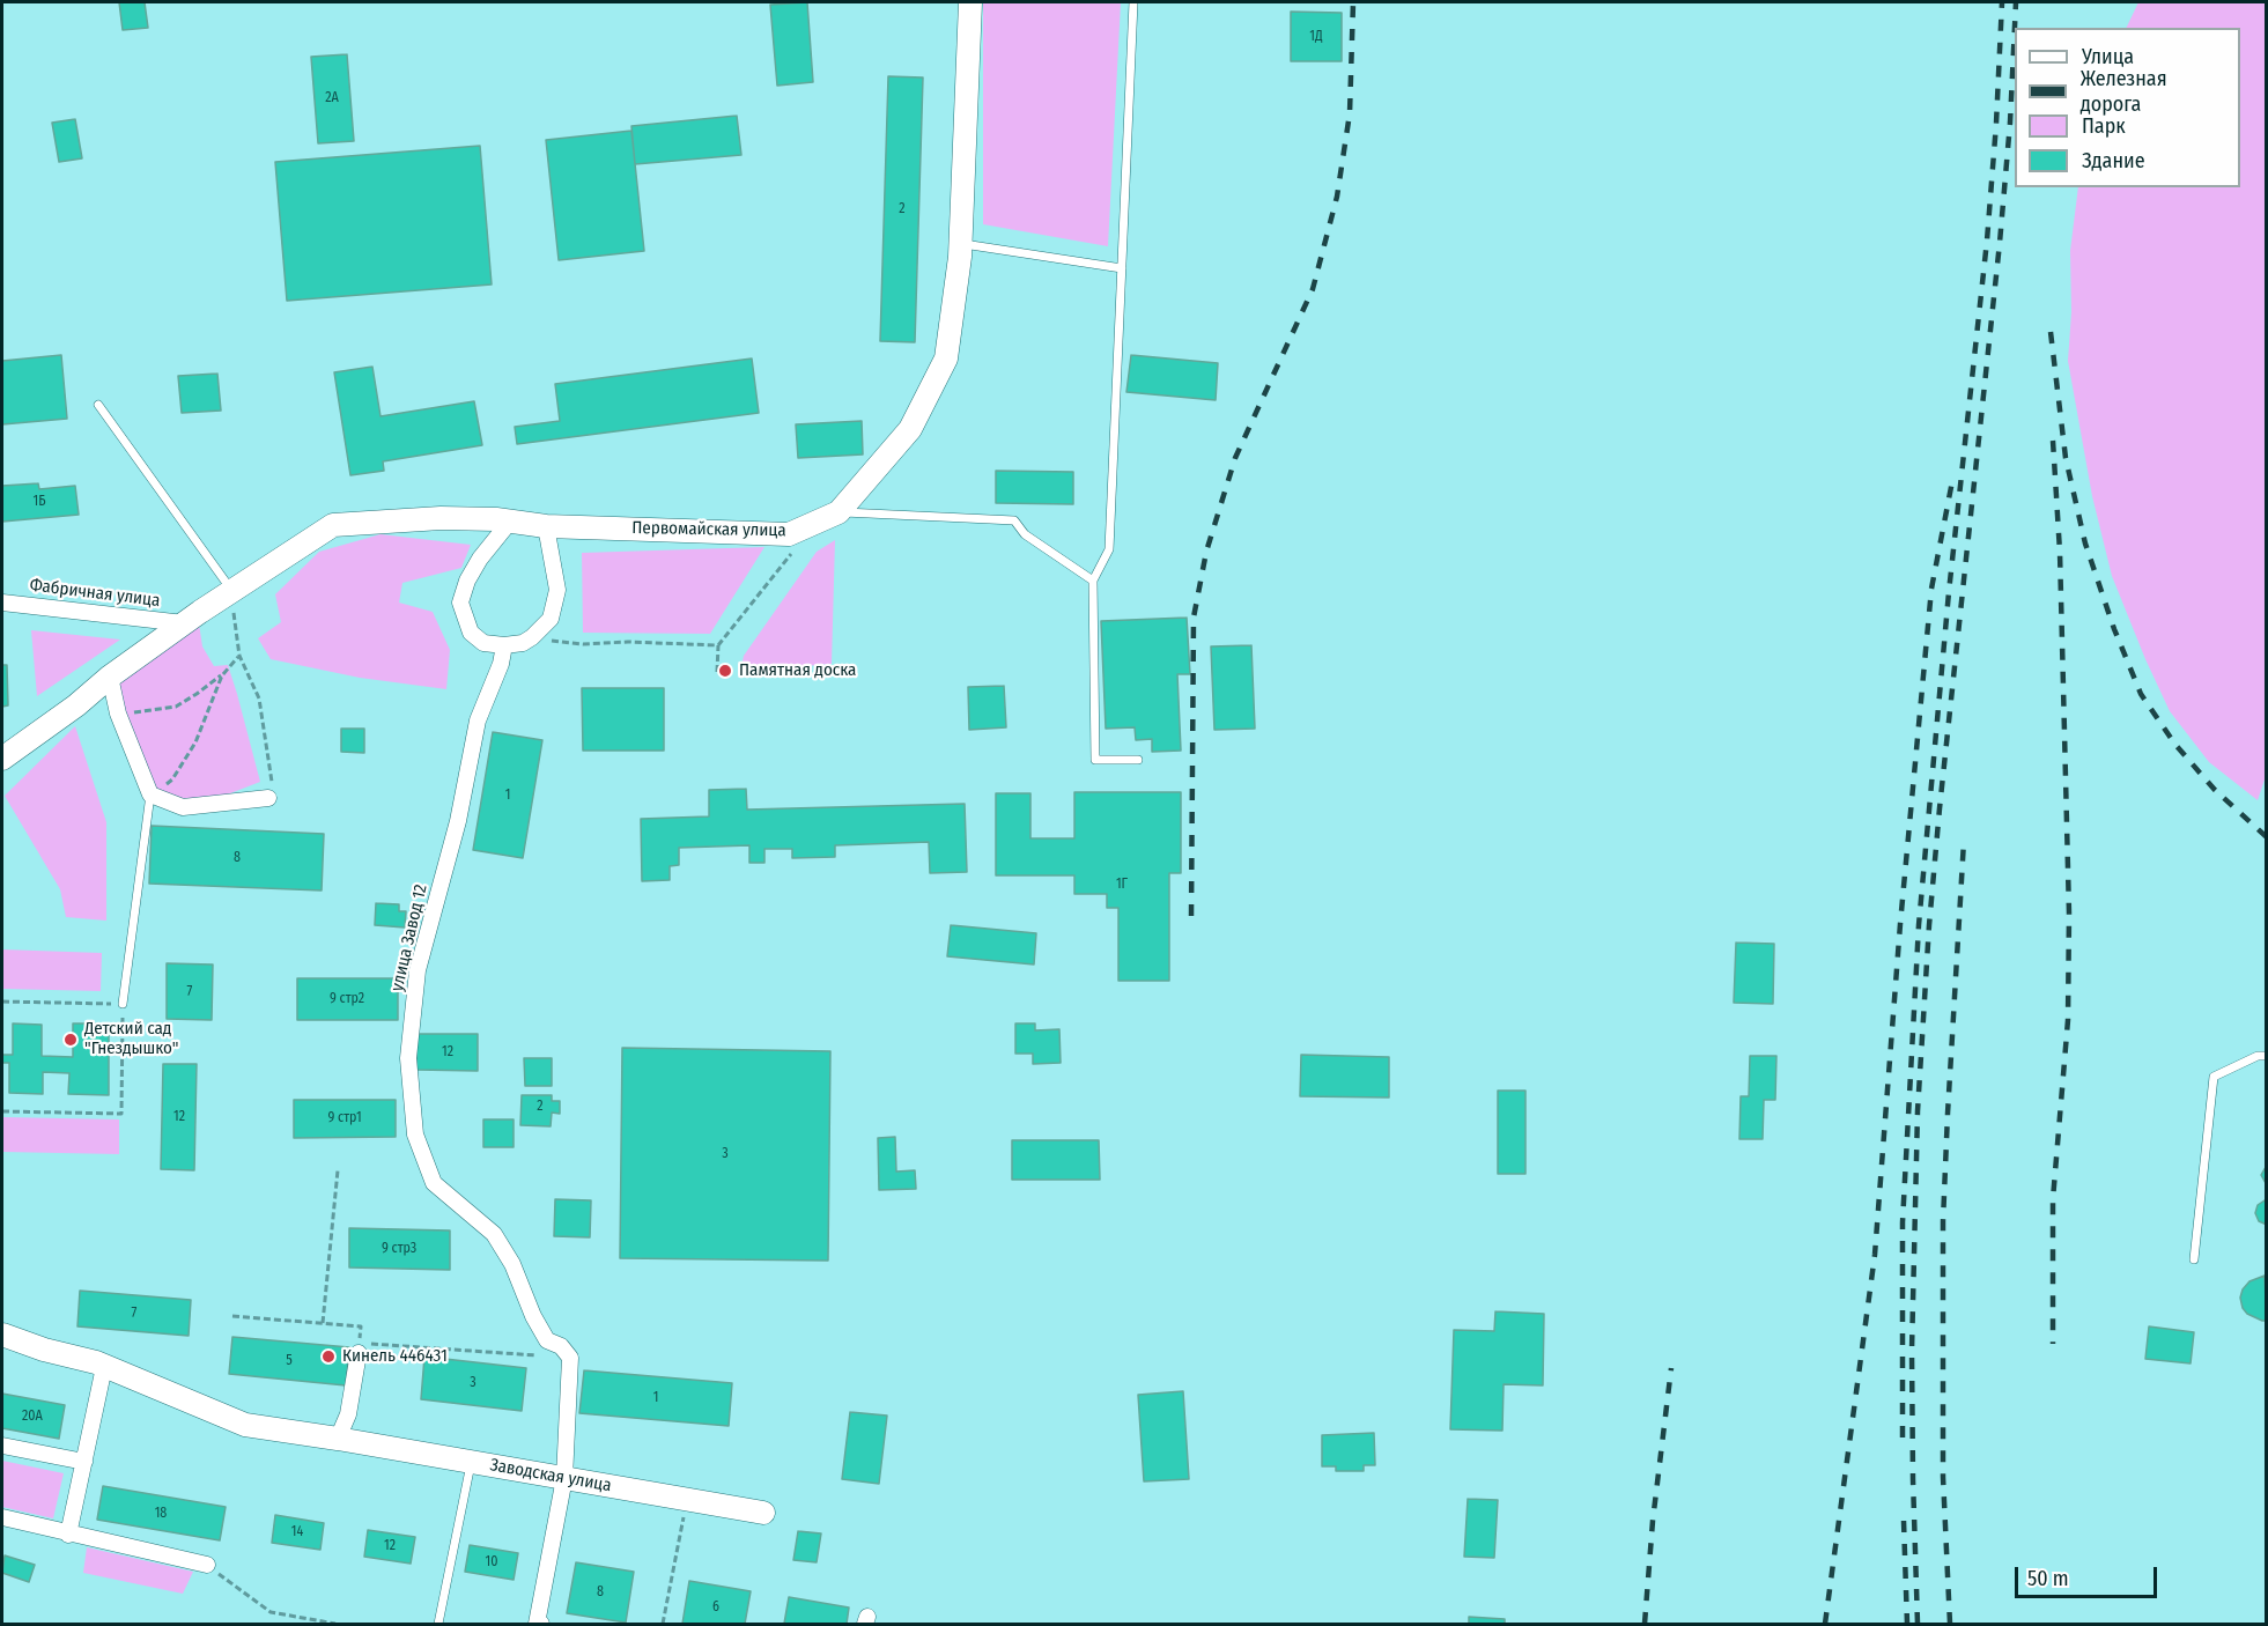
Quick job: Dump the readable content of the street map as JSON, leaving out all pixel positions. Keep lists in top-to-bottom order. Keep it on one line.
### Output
{"streets":{"street":["Первомайская улица","Фабричная улица","улица Завод 12","Заводская улица"]},"crossings":[["Первомайская улица","Фабричная улица"],["Первомайская улица","улица Завод 12"]],"places":["Памятная доска","Детский сад \"Гнездышко\"","Кинель 446431"],"house_numbers":["1Д","2А","2","1Б","1","8","1Г","7","9 стр2","12","2","12","9 стр1","3","9 стр3","7","5","3","1","20А","18","14","12","10","8","6"],"legend":["Улица","Железная дорога","Парк","Здание"],"scale_bar":"50 m"}
